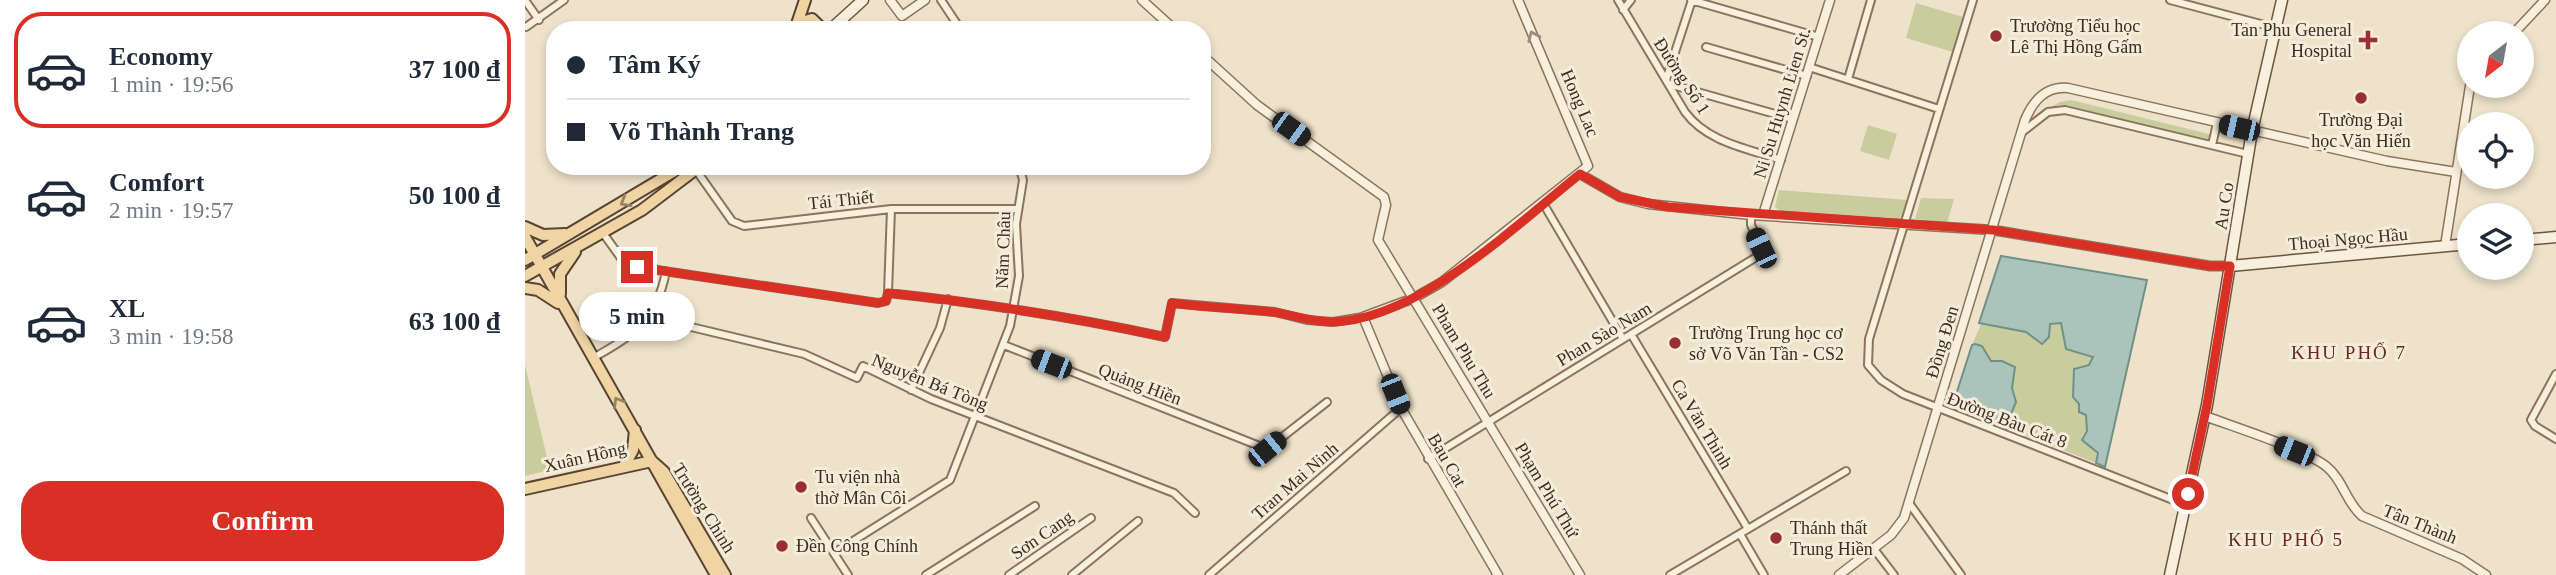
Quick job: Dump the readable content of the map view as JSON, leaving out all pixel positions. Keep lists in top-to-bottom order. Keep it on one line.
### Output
{"streets":{"main road":["Au Co","Thoại Ngọc Hầu","Xuân Hồng","Trường Chinh"],"street":["Đường Số 1","Hong Lac","Ni Su Huynh Lien St.","Tái Thiết","Năm Châu","Phan Sào Nam","Đồng Đen","Pham Phu Thu","Nguyễn Bá Tòng","Quảng Hiền","Đường Bàu Cát 8","Ca Văn Thỉnh","Bau Cat","Tran Mai Ninh","Phạm Phú Thứ","Tân Thành","Sơn Cang"]},"crossings":[["Đường Số 1","Ni Su Huynh Lien St."],["Tái Thiết","Năm Châu"],["Au Co","Thoại Ngọc Hầu"],["Au Co","Đồng Đen"],["Au Co","Đường Bàu Cát 8"],["Au Co","Tân Thành"],["Năm Châu","Nguyễn Bá Tòng"],["Năm Châu","Quảng Hiền"],["Phan Sào Nam","Pham Phu Thu"],["Phan Sào Nam","Ca Văn Thỉnh"],["Phan Sào Nam","Bau Cat"],["Phan Sào Nam","Phạm Phú Thứ"],["Đồng Đen","Đường Bàu Cát 8"],["Pham Phu Thu","Phạm Phú Thứ"],["Xuân Hồng","Trường Chinh"],["Bau Cat","Tran Mai Ninh"]],"one_way":["Hong Lac"],"districts":["KHU PHỐ 7","KHU PHỐ 5"],"places":{"other":["Trươờng Tiểu học Lê Thị Hồng Gấm","Trường Đại học Văn Hiến","Trường Trung học cơ sở Võ Văn Tần - CS2","Tu viện nhà thờ Mân Côi","Thánh thất Trung Hiền","Đền Công Chính"],"health":["Tan Phu General Hospital"]},"north":"bottom left","page":{"list":[{"name":"Economy","note":"1 min · 19:56","value":"37 100 ₫"},{"name":"Comfort","note":"2 min · 19:57","value":"50 100 ₫"},{"name":"XL","note":"3 min · 19:58","value":"63 100 ₫"}],"banner":["Tâm Ký","Võ Thành Trang"],"bubble":"5 min","buttons":"Confirm"}}
